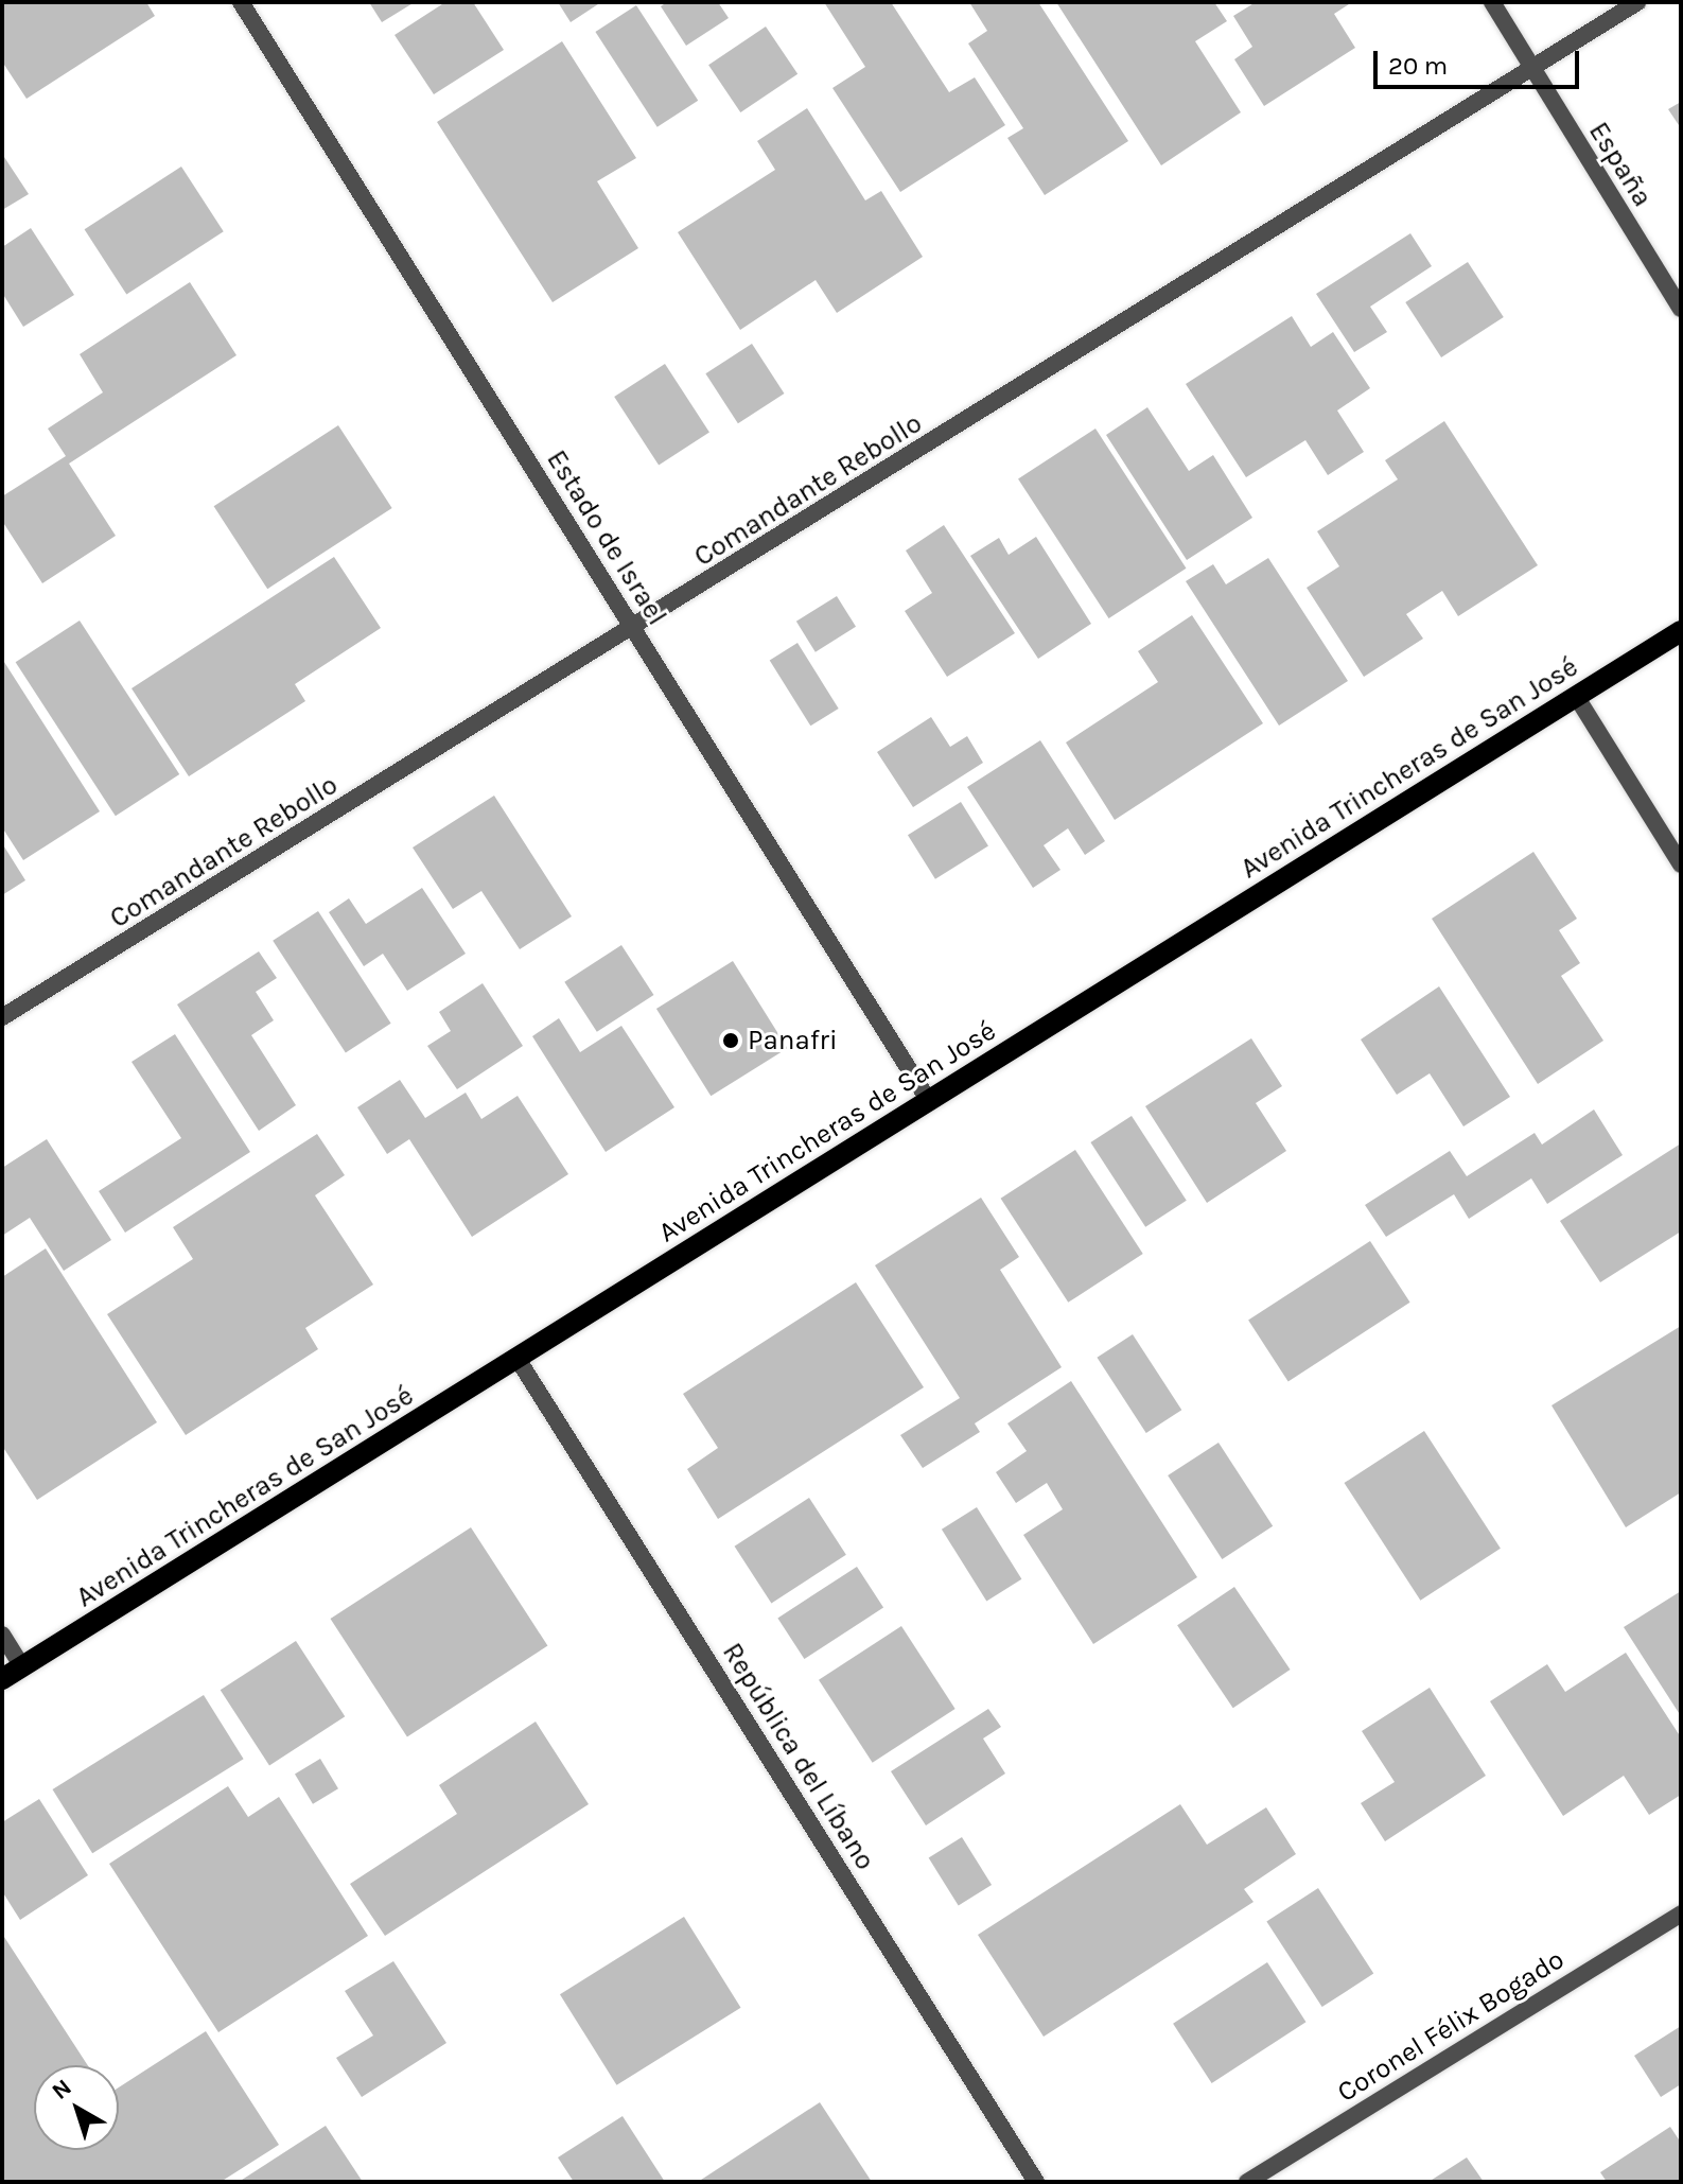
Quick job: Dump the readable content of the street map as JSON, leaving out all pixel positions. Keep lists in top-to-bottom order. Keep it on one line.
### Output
{"streets":{"main road":["Avenida Trincheras de San José"],"street":["España","Comandante Rebollo","Estado de Israel","República del Líbano","Coronel Félix Bogado"]},"crossings":[["España","Comandante Rebollo"],["Comandante Rebollo","Estado de Israel"],["Estado de Israel","Avenida Trincheras de San José"],["Avenida Trincheras de San José","República del Líbano"]],"places":["Panafri"],"scale_bar":"20 m","north":"top left"}
